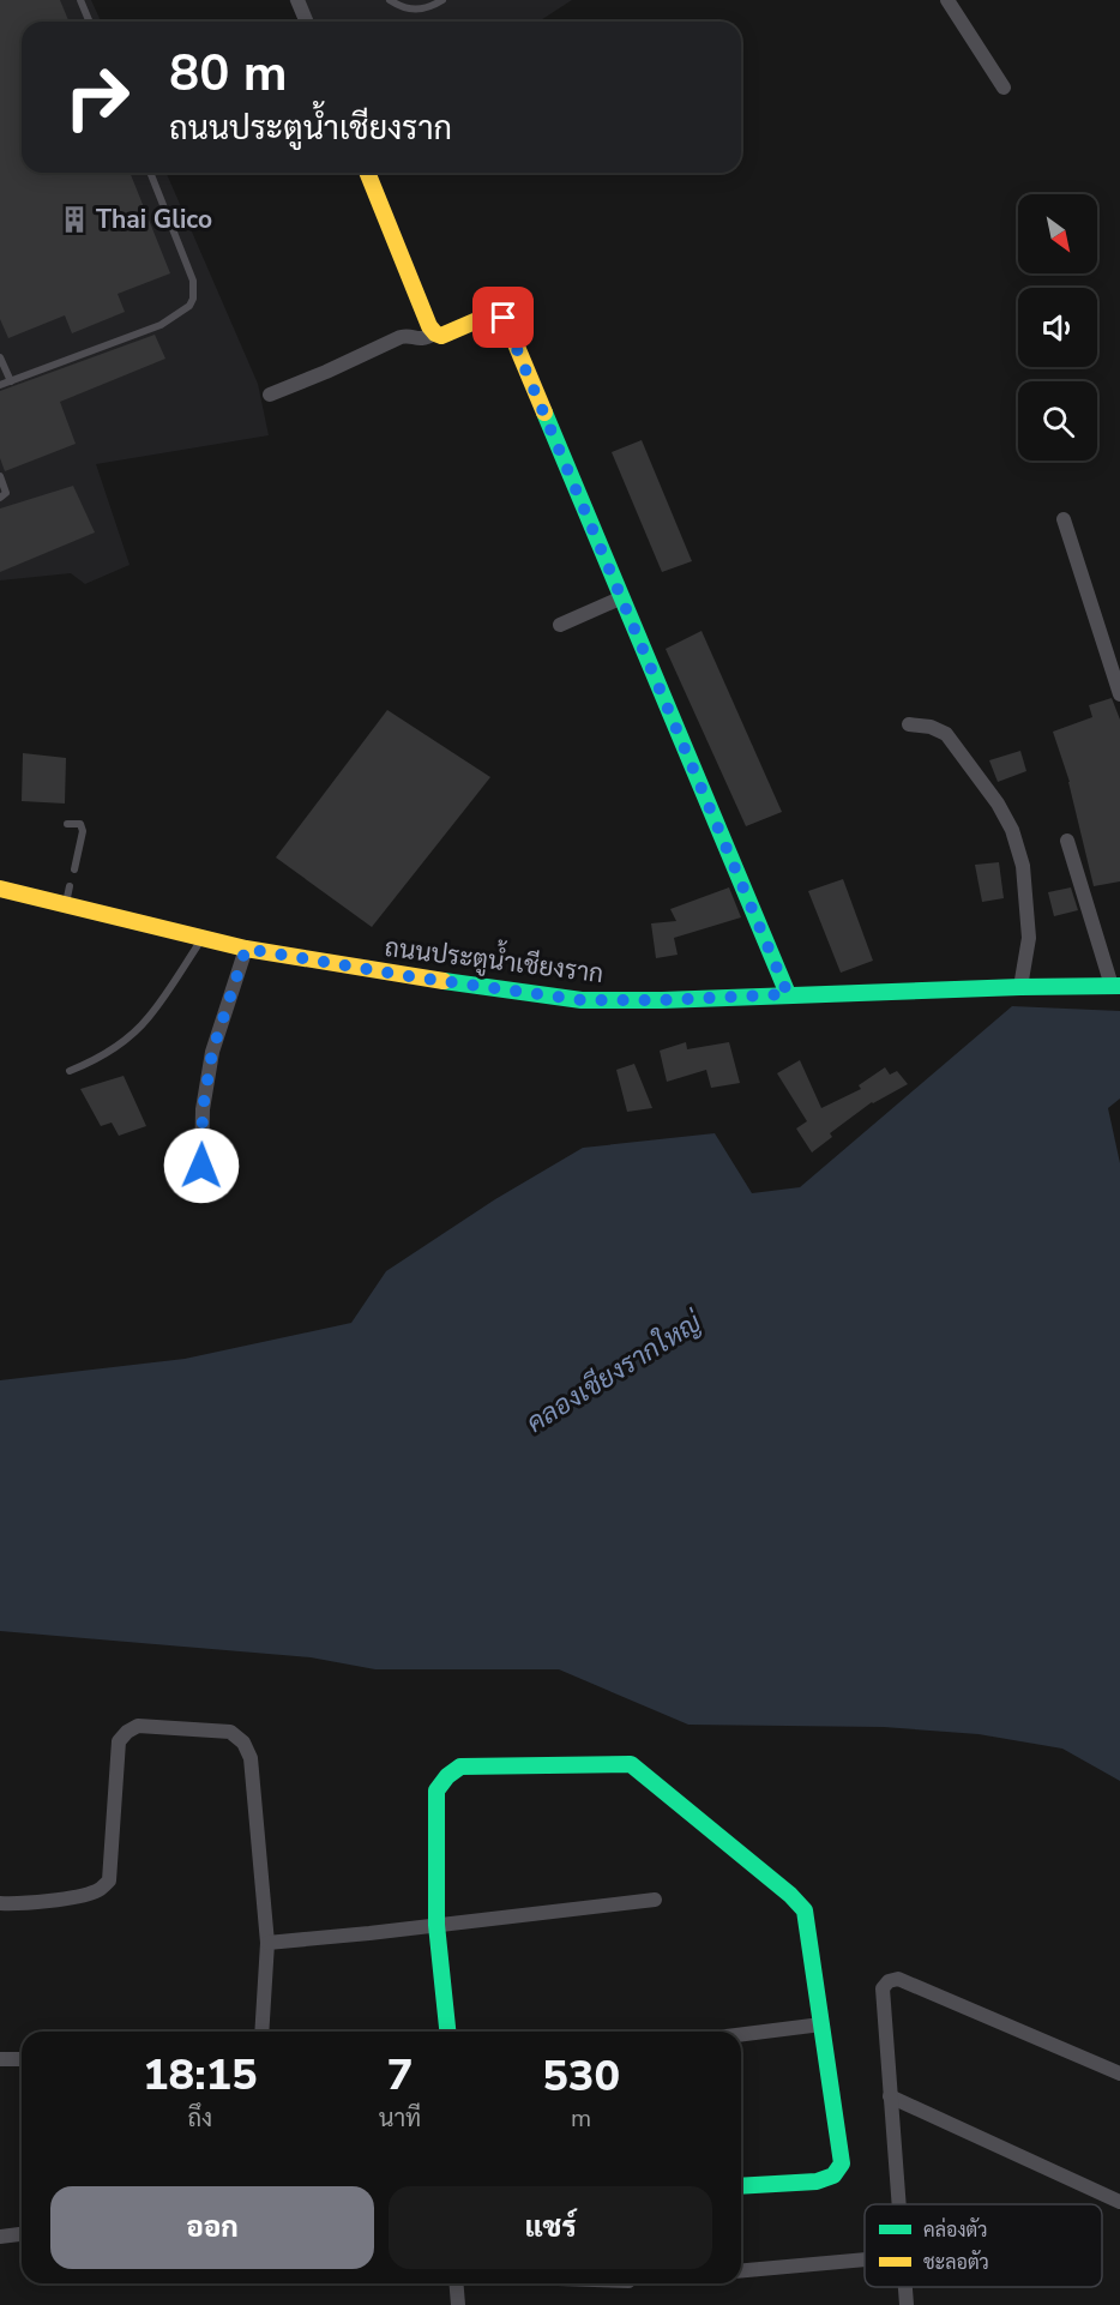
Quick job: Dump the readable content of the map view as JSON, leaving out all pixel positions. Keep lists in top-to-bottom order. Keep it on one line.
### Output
{"streets":{"street":["ถนนประตูน้ำเชียงราก"]},"water":["คลองเชียงรากใหญ่"],"places":{"building":["Thai Glico"]},"legend":["คล่องตัว","ชะลอตัว"],"north":"bottom right","page":{"turn":["80 m","ถนนประตูน้ำเชียงราก"],"eta":["18:15","ถึง","7","นาที","530","m"],"buttons":["ออก","แชร์"]}}
